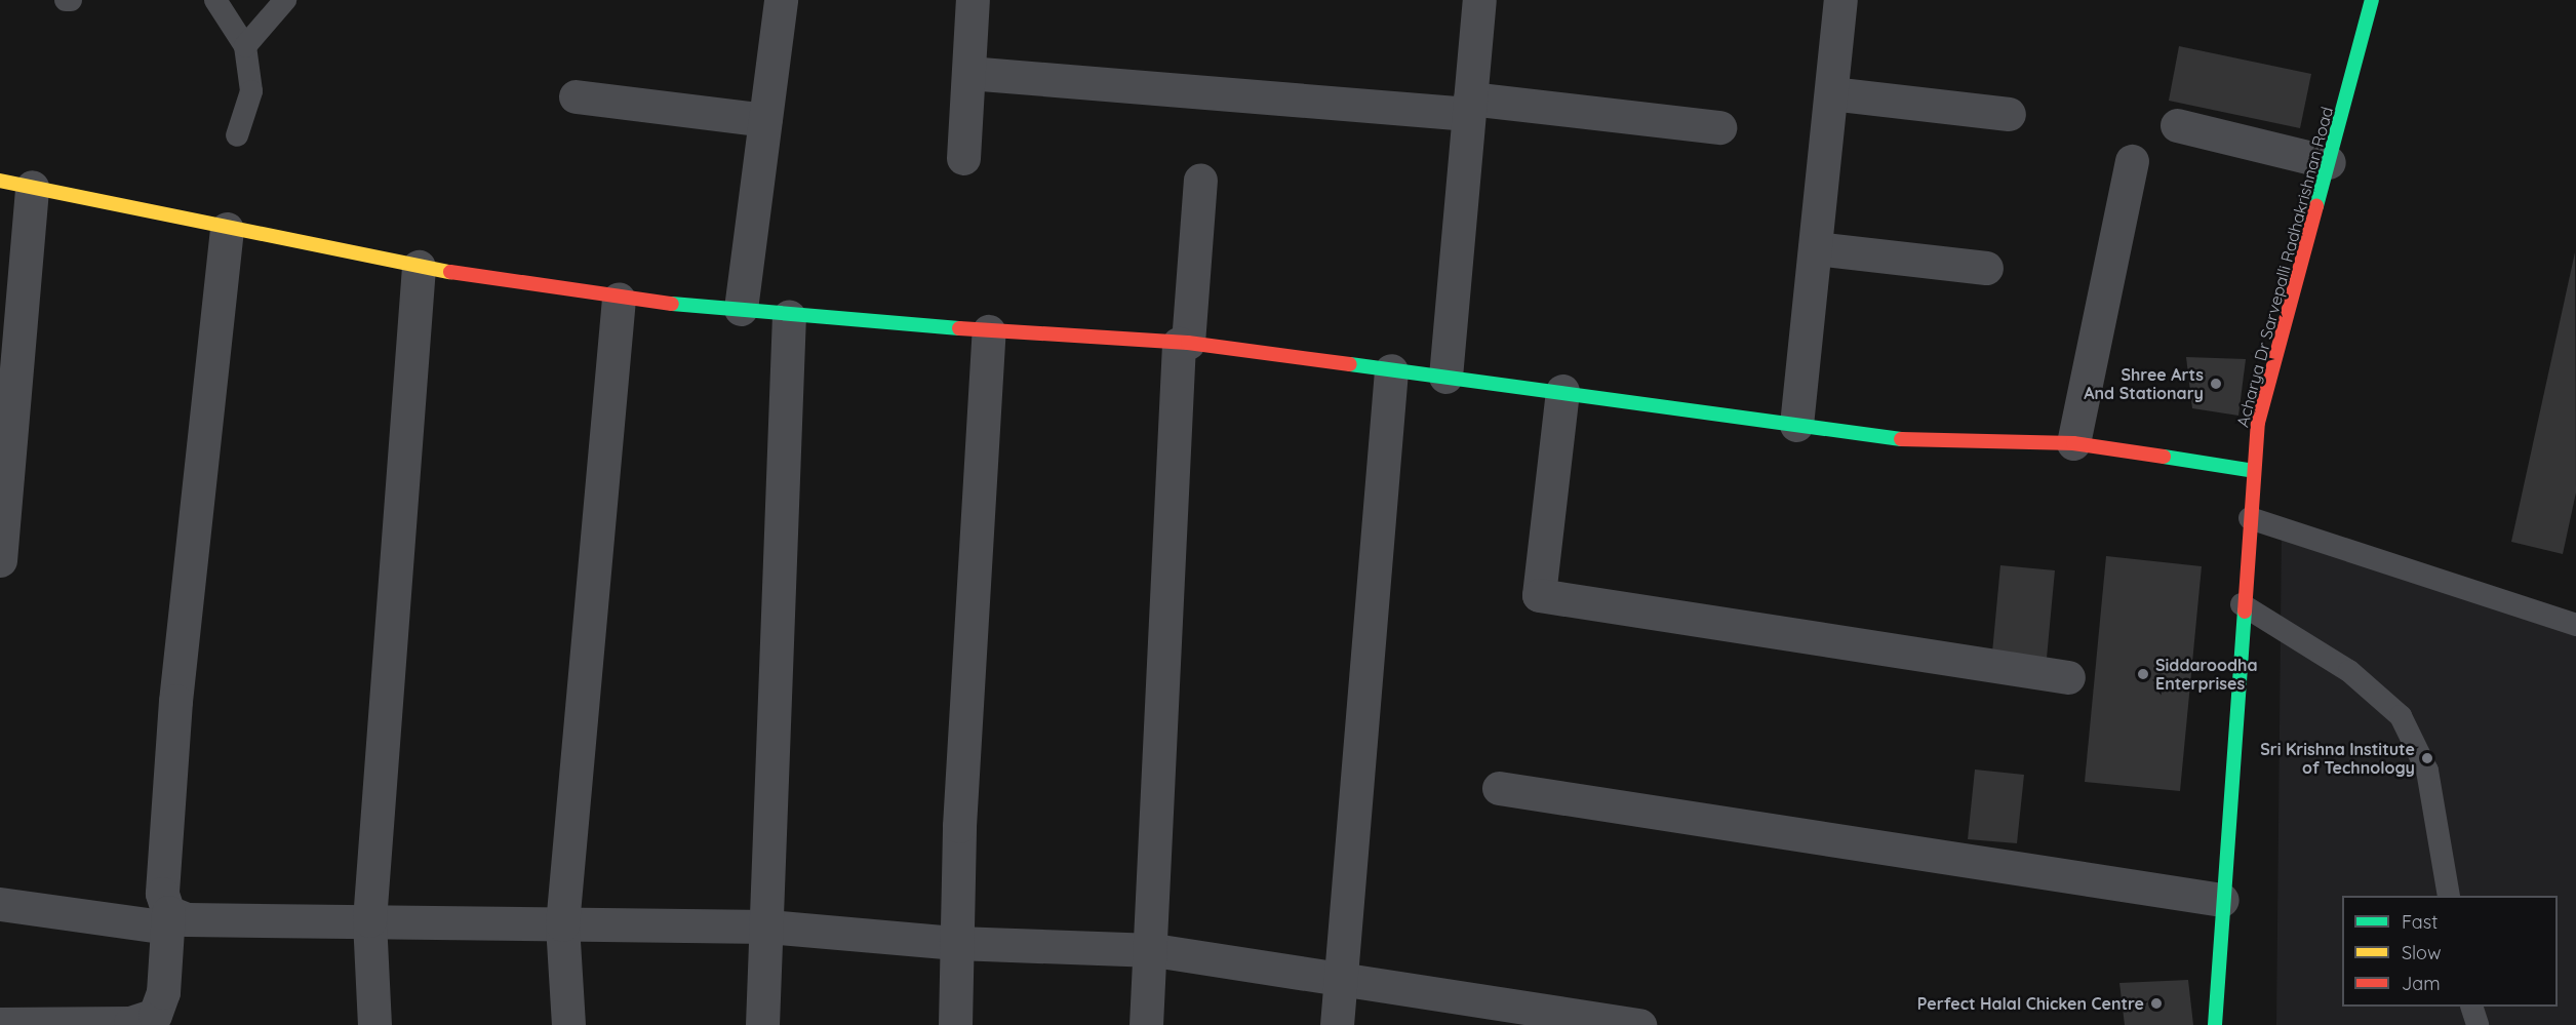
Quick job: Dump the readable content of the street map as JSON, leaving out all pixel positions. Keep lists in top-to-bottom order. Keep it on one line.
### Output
{"streets":{"street":["Acharya Dr Sarvepalli Radhakrishnan Road"]},"places":["Shree Arts And Stationary","Siddaroodha Enterprises","Sri Krishna Institute of Technology","Perfect Halal Chicken Centre"],"legend":["Fast","Slow","Jam"]}
